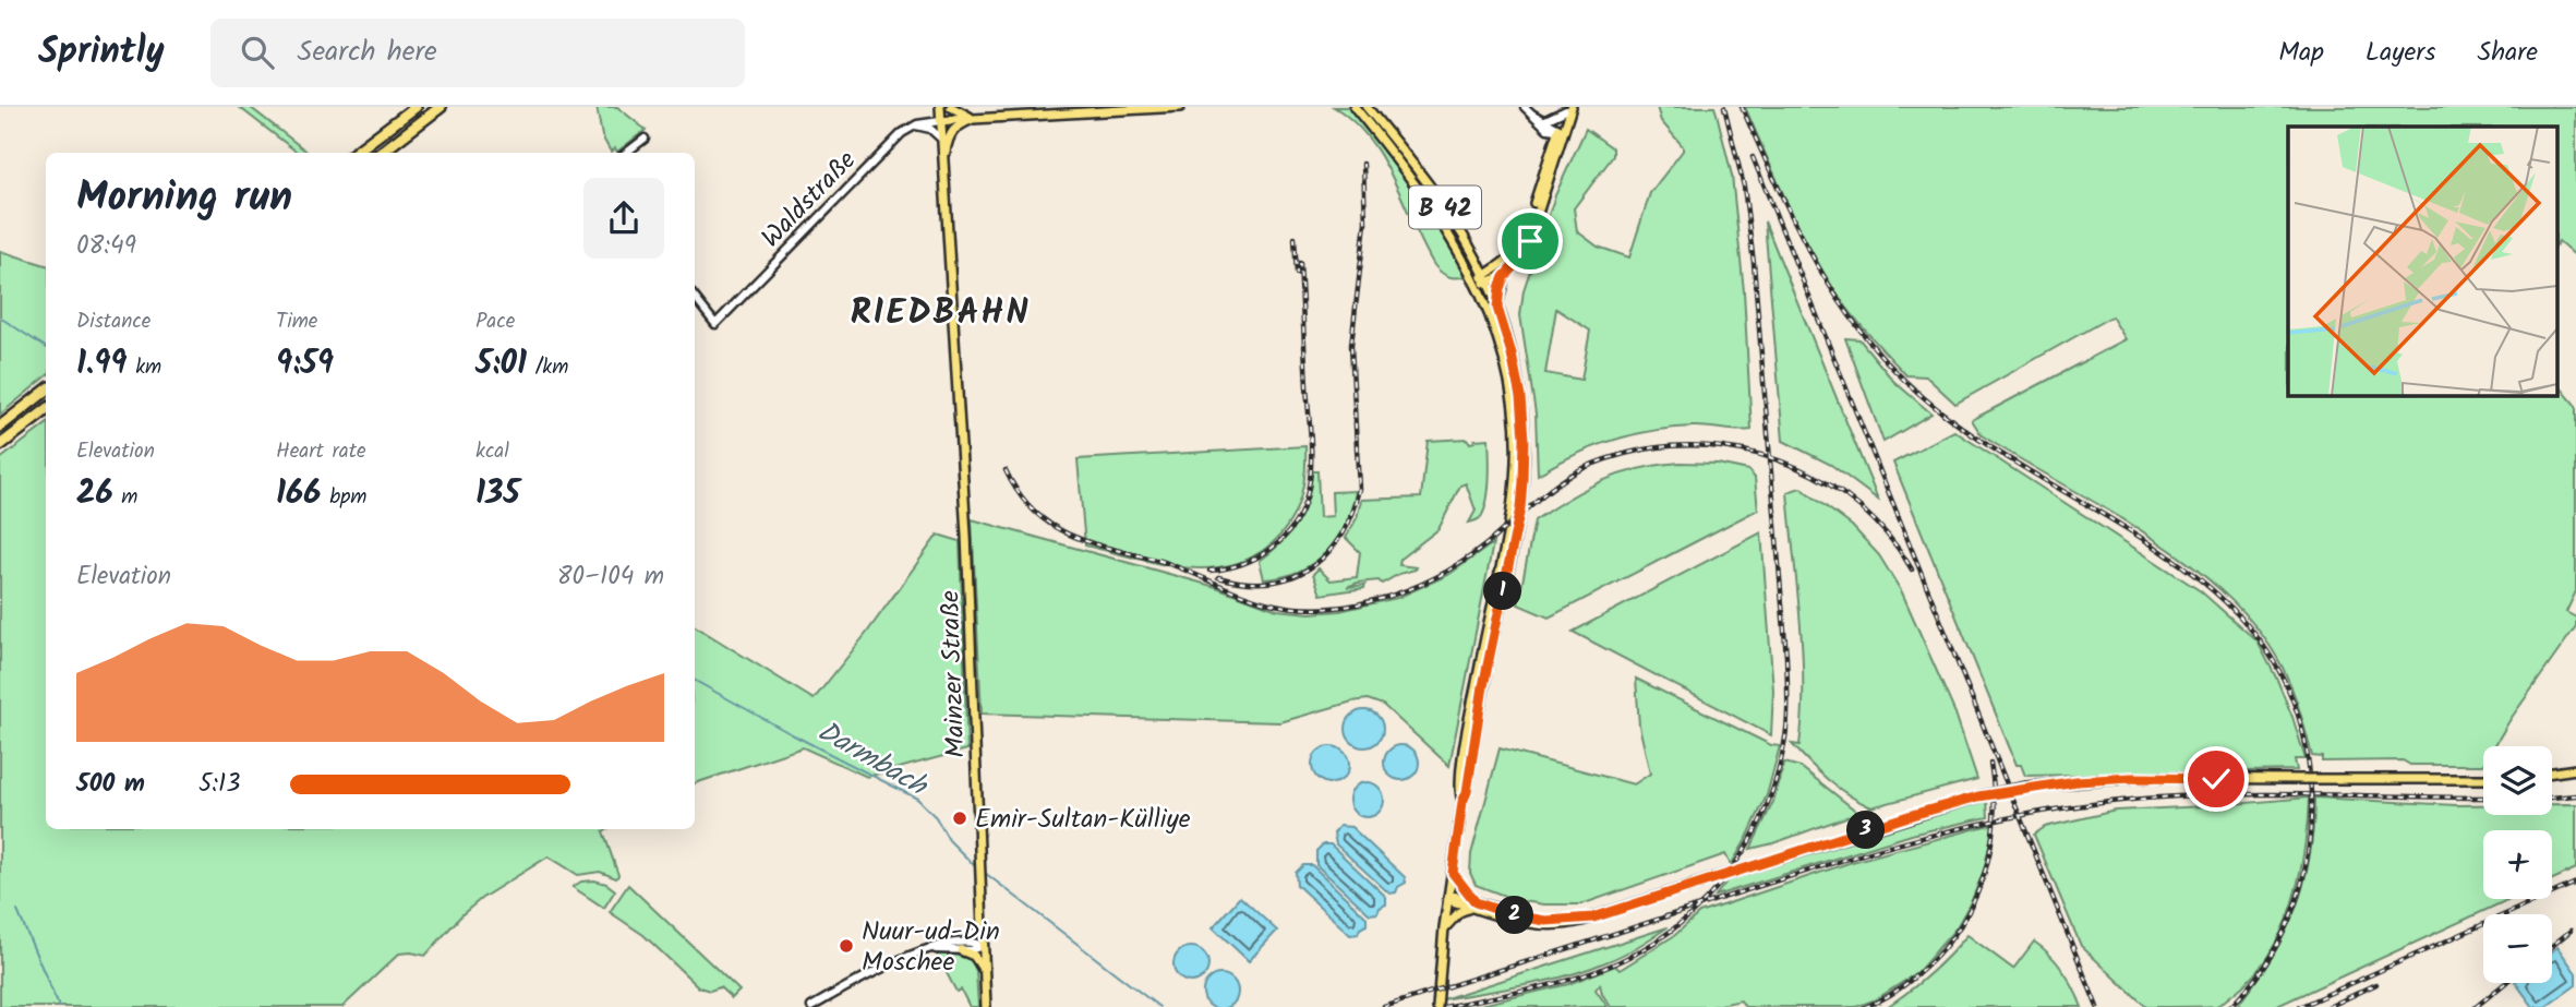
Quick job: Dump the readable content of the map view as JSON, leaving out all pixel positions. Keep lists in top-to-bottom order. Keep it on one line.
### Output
{"streets":{"main road":["B 42","Mainzer Straße"],"street":["Waldstraße"]},"districts":["RIEDBAHN"],"water":["Darmbach"],"places":["Emir-Sultan-Külliye","Nuur-ud-Din Moschee"],"page":{"header":"Sprintly","search":"Search here","nav":["Map","Layers","Share"],"heading":["Morning run","08:49"],"stats":[["Distance","1.99 km"],["Time","9:59"],["Pace","5:01 /km"],["Elevation","26 m"],["Heart rate","166 bpm"],["kcal","135"]],"chart":["Elevation","80–104 m"],"pins":["1","3","2"],"map_buttons":["+","−"],"list":[{"name":"500 m","note":"5:13"}]}}
